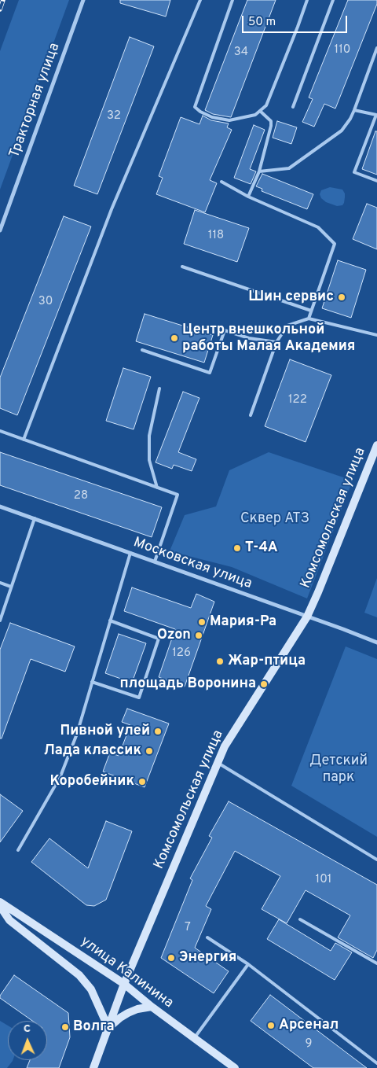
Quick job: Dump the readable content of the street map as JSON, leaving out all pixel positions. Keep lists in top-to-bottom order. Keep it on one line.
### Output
{"streets":{"main road":["Комсомольская улица","улица Калинина"],"street":["Тракторная улица","Московская улица"]},"crossings":[["Комсомольская улица","Московская улица"],["Комсомольская улица","улица Калинина"]],"parks":["Сквер АТЗ","Детский парк"],"places":["Шин сервис","Центр внешкольной работы Малая Академия","Т-4А","Мария-Ра","Ozon","Жар-птица","площадь Воронина","Пивной улей","Лада классик","Коробейник","Энергия","Арсенал","Волга"],"house_numbers":["110","34","32","118","30","122","28","126","101","7","9"],"scale_bar":"50 m","north":"top"}
